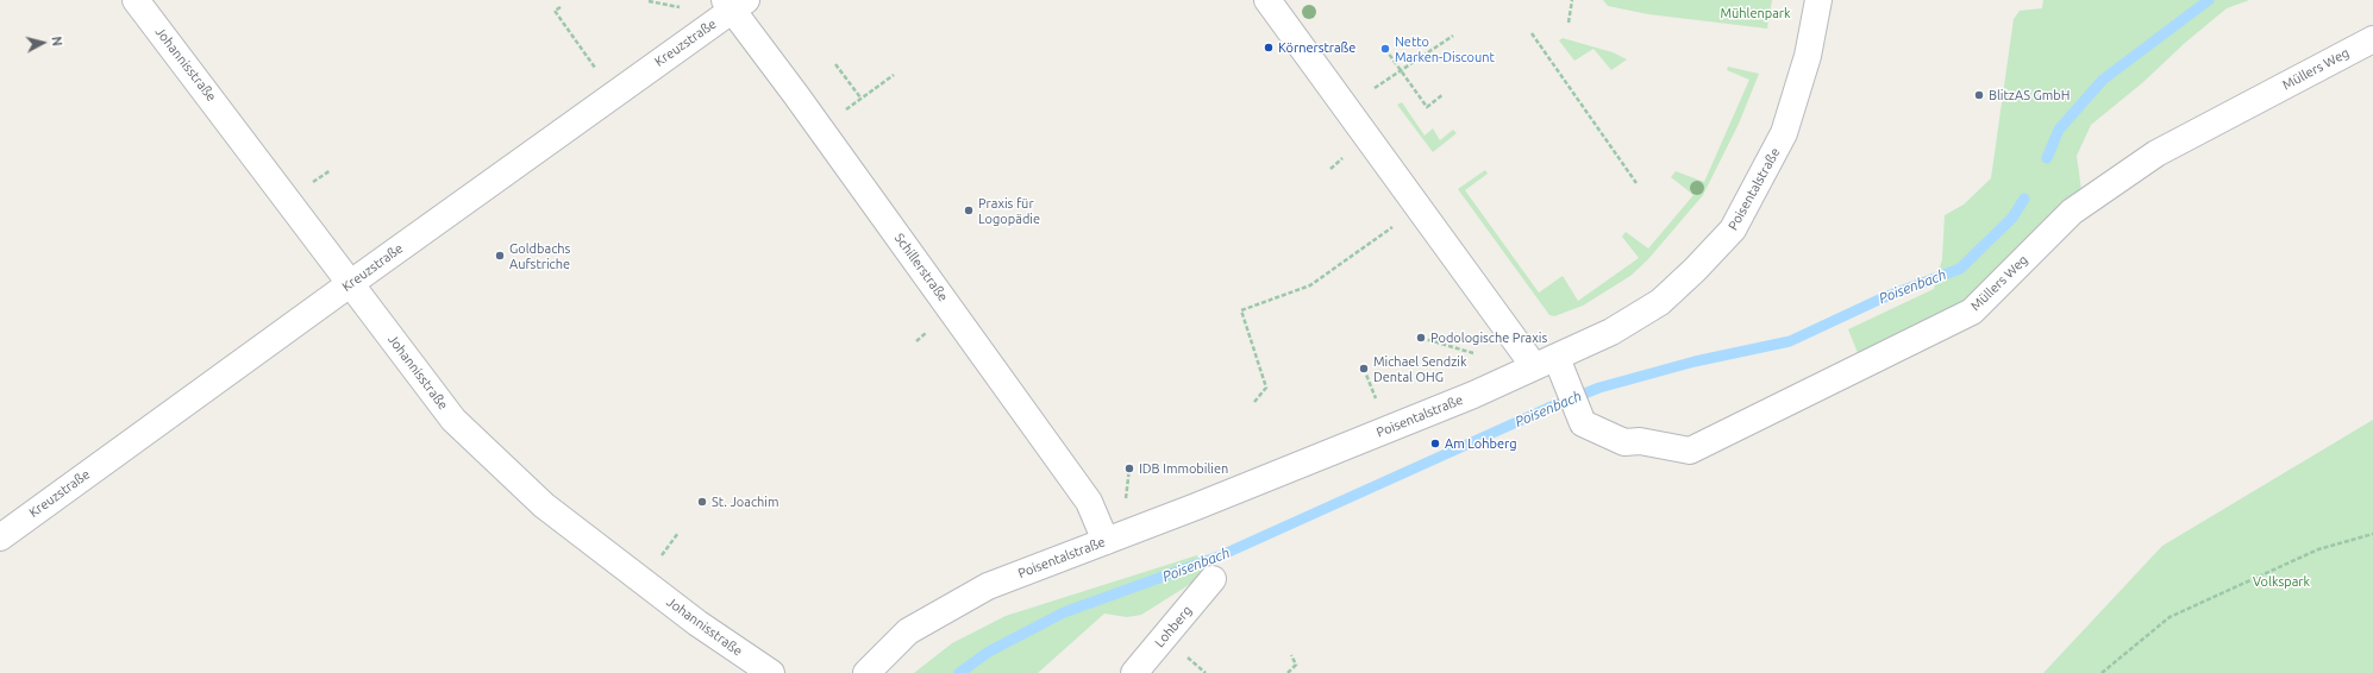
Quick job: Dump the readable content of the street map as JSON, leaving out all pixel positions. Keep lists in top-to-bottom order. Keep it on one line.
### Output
{"streets":{"street":["Kreuzstraße","Johannisstraße","Müllers Weg","Poisentalstraße","Schillerstraße","Lohberg"]},"crossings":[["Kreuzstraße","Johannisstraße"],["Kreuzstraße","Schillerstraße"],["Müllers Weg","Poisentalstraße"],["Poisentalstraße","Schillerstraße"]],"water":["Poisenbach"],"parks":["Mühlenpark","Volkspark"],"places":["Körnerstraße","Netto Marken-Discount","BlitzAS GmbH","Praxis für Logopädie","Goldbachs Aufstriche","Podologische Praxis","Michael Sendzik Dental OHG","Am Lohberg","IDB Immobilien","St. Joachim"],"north":"right"}
